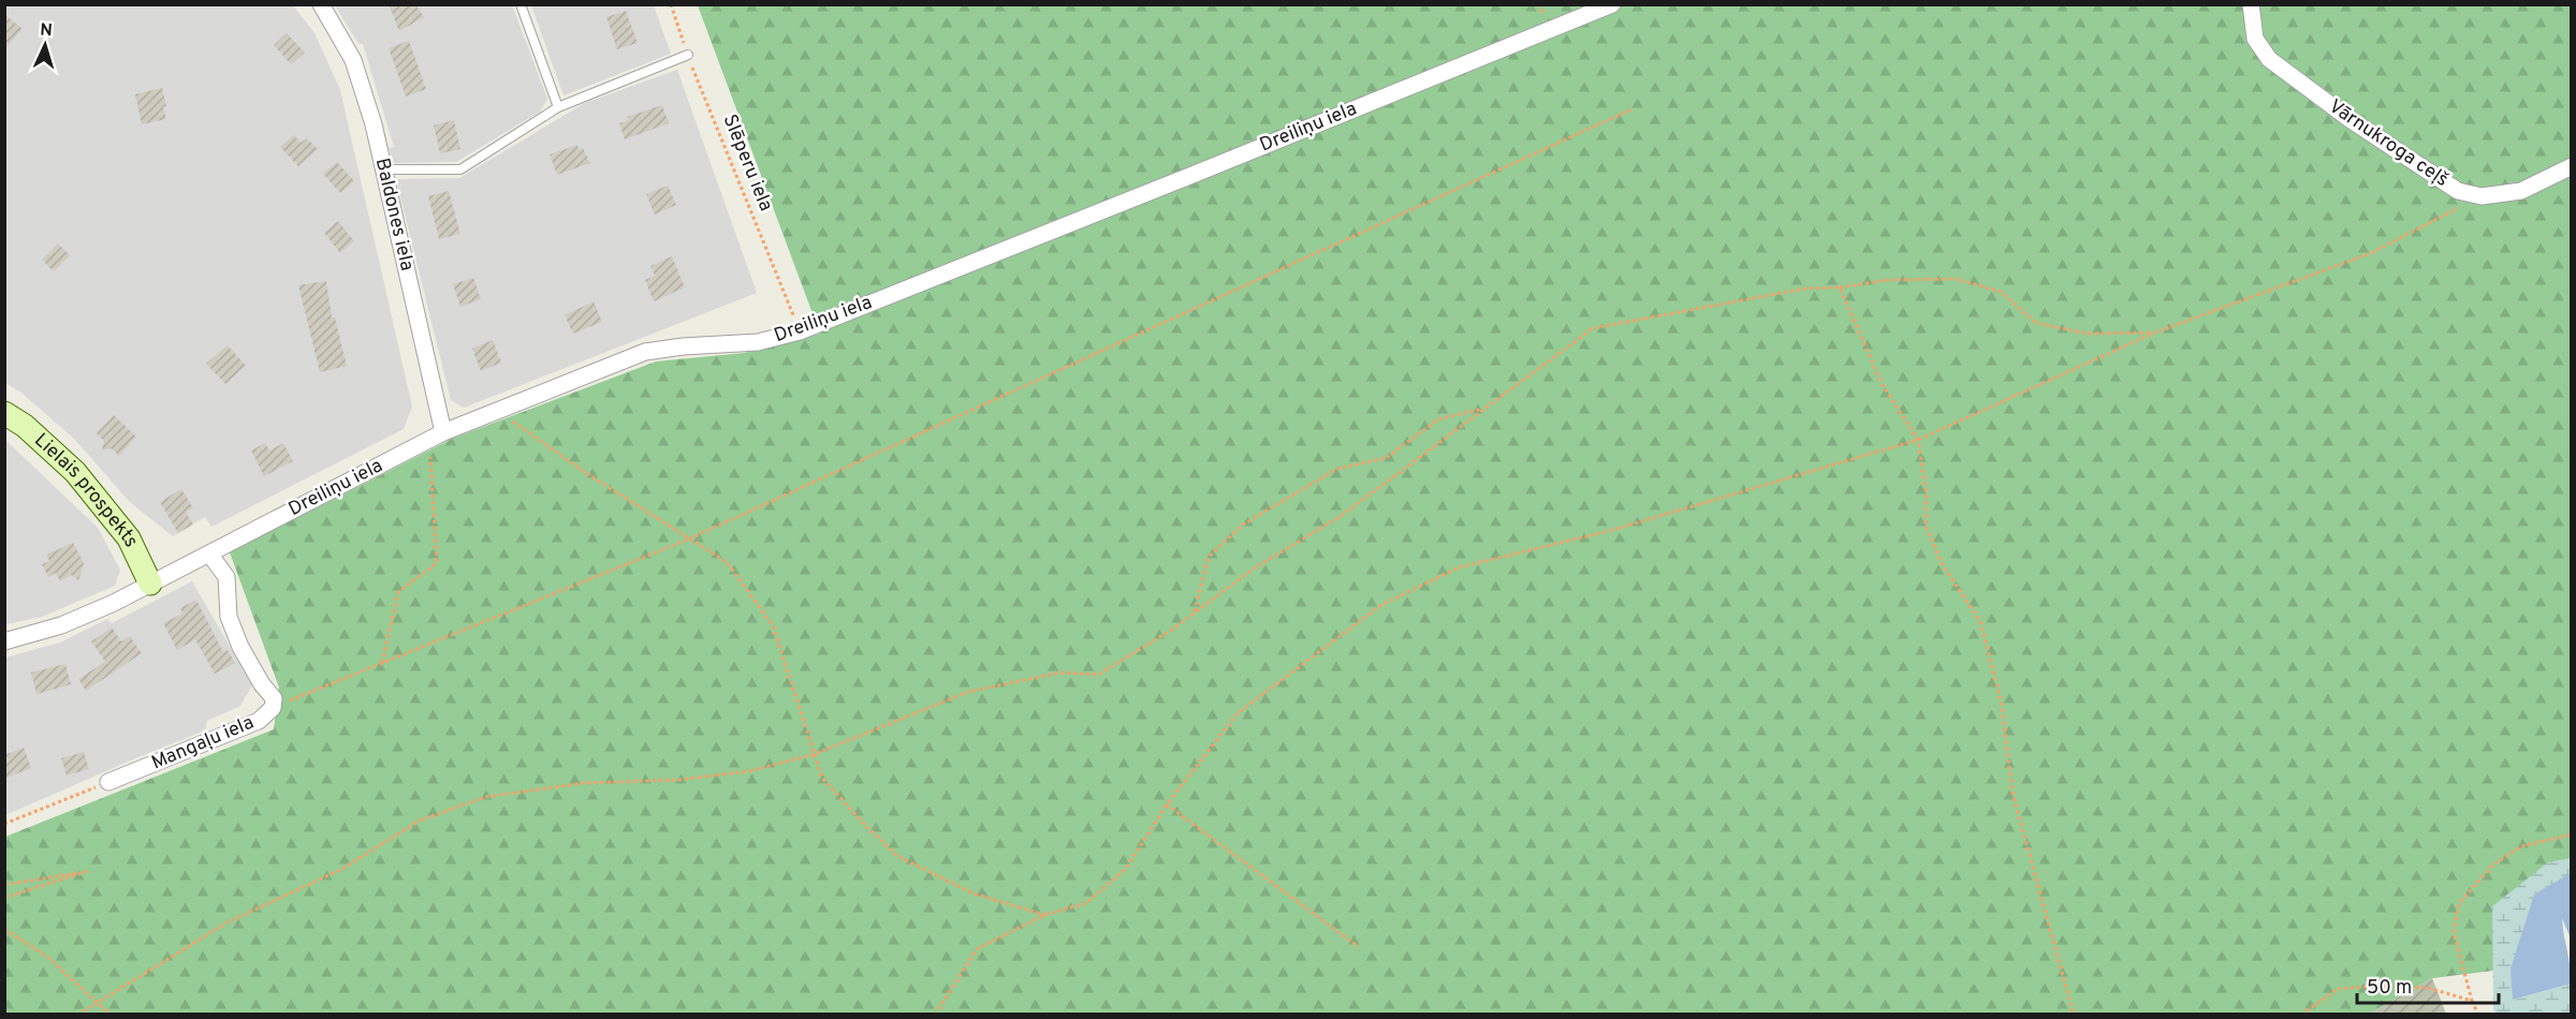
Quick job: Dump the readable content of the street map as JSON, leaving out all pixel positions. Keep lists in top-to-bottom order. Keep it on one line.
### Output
{"streets":{"street":["Dreiliņu iela","Vārnukroga ceļš","Baldones iela","Lielais prospekts","Mangaļu iela"],"path":["Slēperu iela"]},"crossings":[["Dreiliņu iela","Slēperu iela"],["Dreiliņu iela","Baldones iela"],["Dreiliņu iela","Lielais prospekts"],["Dreiliņu iela","Mangaļu iela"]],"scale_bar":"50 m","north":"top"}
